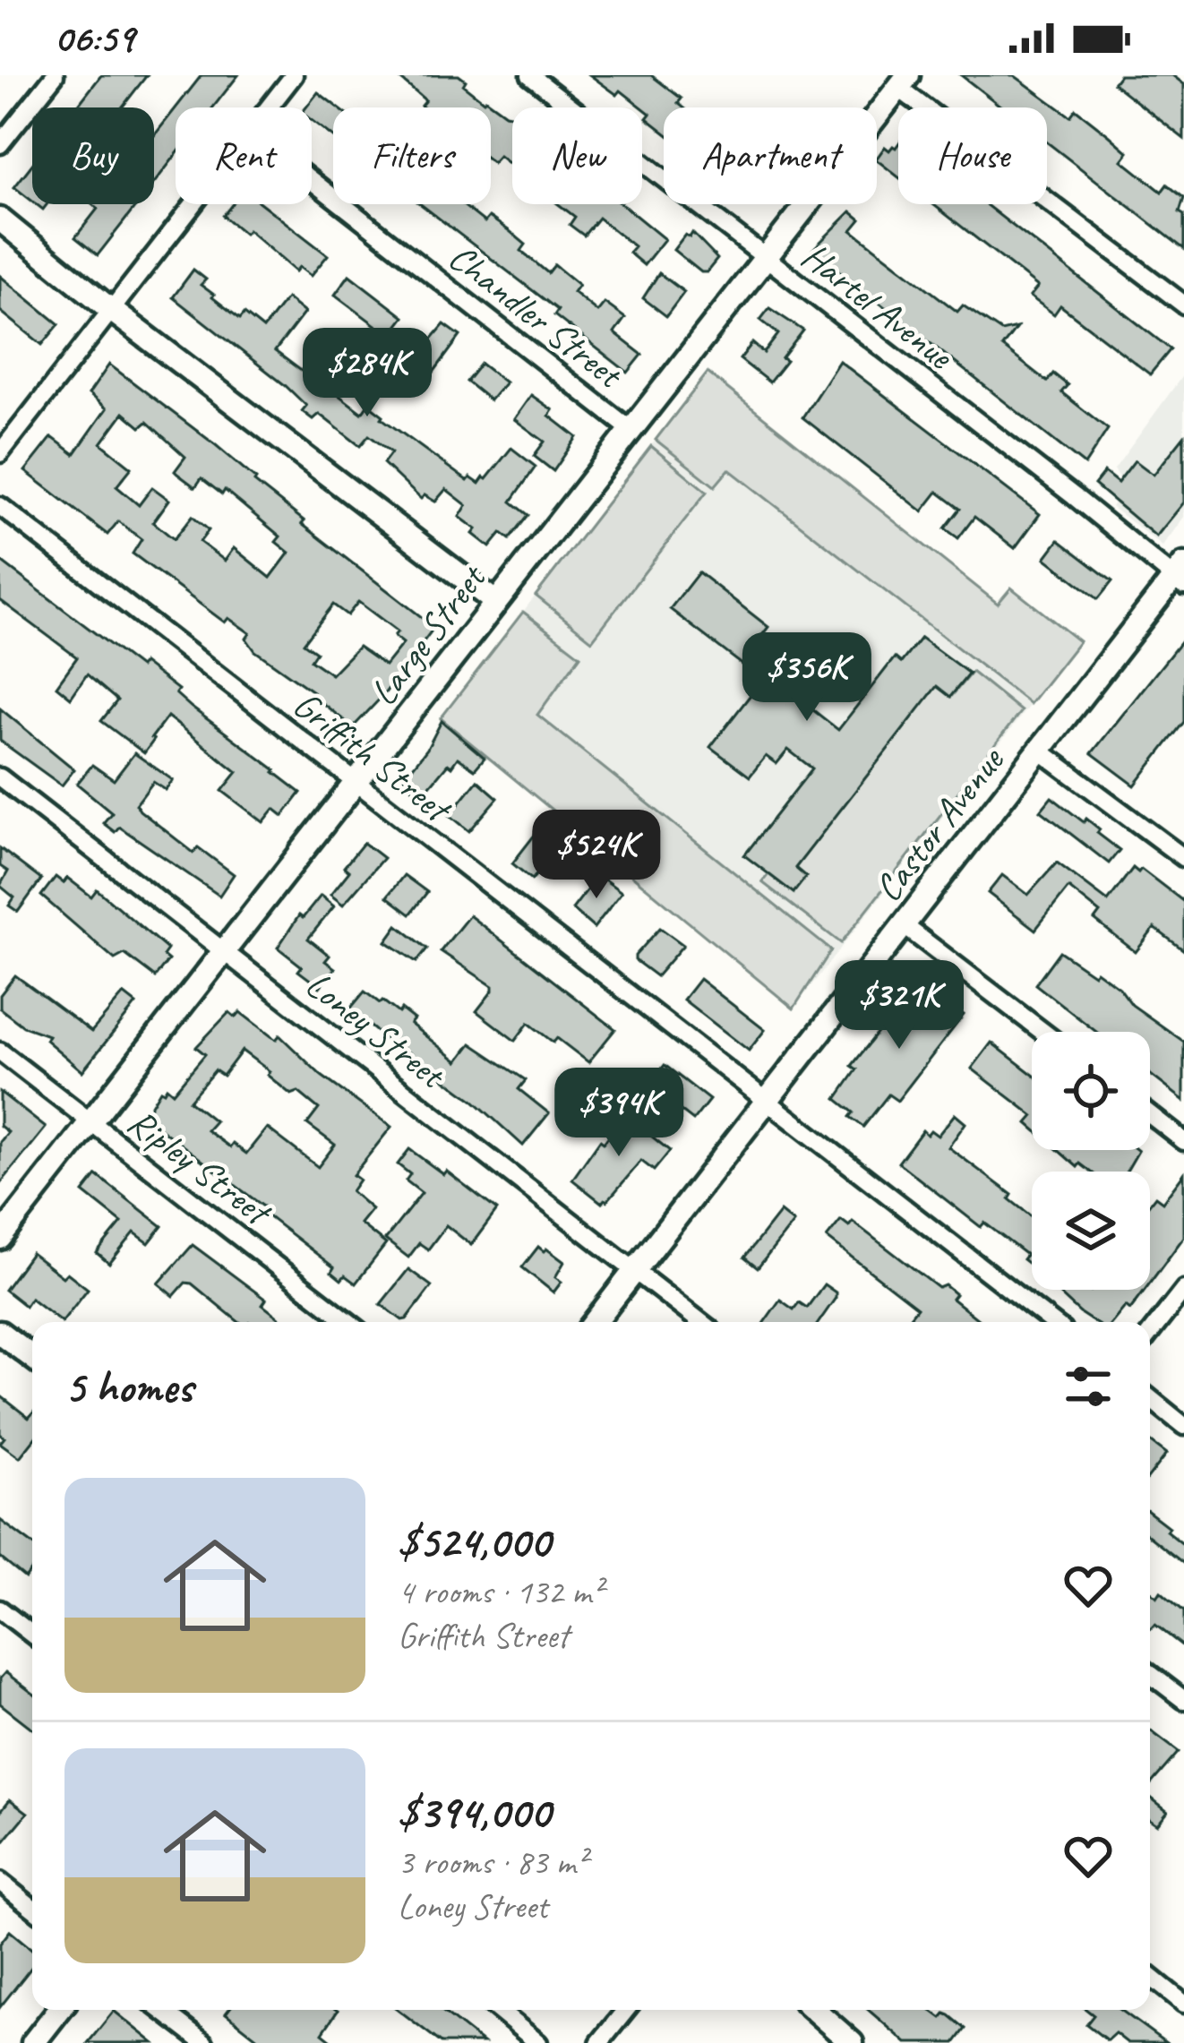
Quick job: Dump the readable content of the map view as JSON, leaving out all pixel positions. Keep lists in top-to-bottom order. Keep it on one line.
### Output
{"streets":{"street":["Hartel Avenue","Chandler Street","Large Street","Griffith Street","Castor Avenue","Loney Street","Ripley Street"]},"crossings":[["Hartel Avenue","Large Street"],["Hartel Avenue","Castor Avenue"],["Chandler Street","Large Street"],["Large Street","Griffith Street"],["Large Street","Loney Street"],["Large Street","Ripley Street"],["Griffith Street","Castor Avenue"],["Castor Avenue","Loney Street"]],"page":{"status":"06:59","chip":["Buy","Rent","Filters","New","Apartment","House"],"price":["$284K","$356K","$524K","$321K","$394K"],"heading":"5 homes","list":[{"name":"$524,000","note":"4 rooms · 132 m² · Griffith Street"},{"name":"$394,000","note":"3 rooms · 83 m² · Loney Street"}]}}
